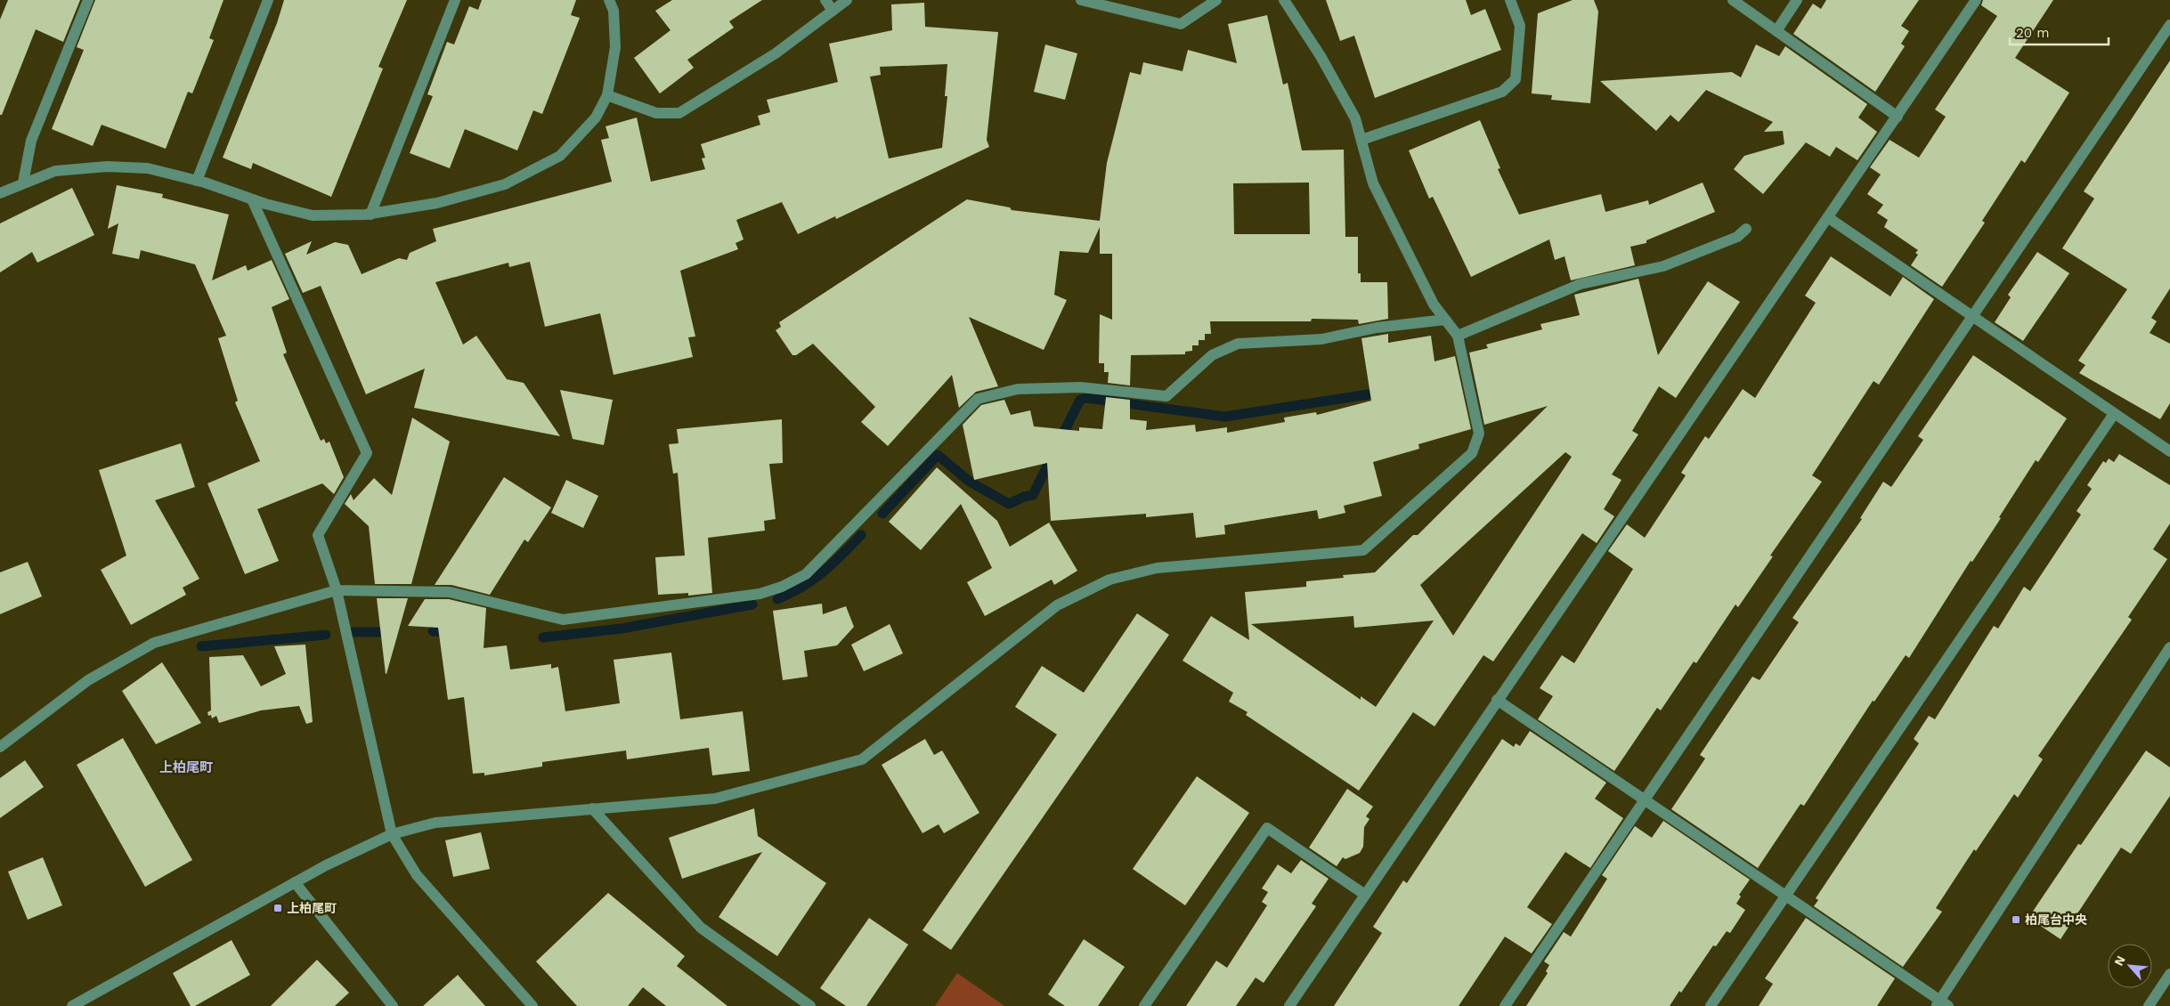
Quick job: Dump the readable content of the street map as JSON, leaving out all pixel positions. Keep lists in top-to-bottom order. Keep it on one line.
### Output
{"districts":["上柏尾町"],"places":{"transit":["上柏尾町","柏尾台中央"]},"scale_bar":"20 m","north":"top left"}
